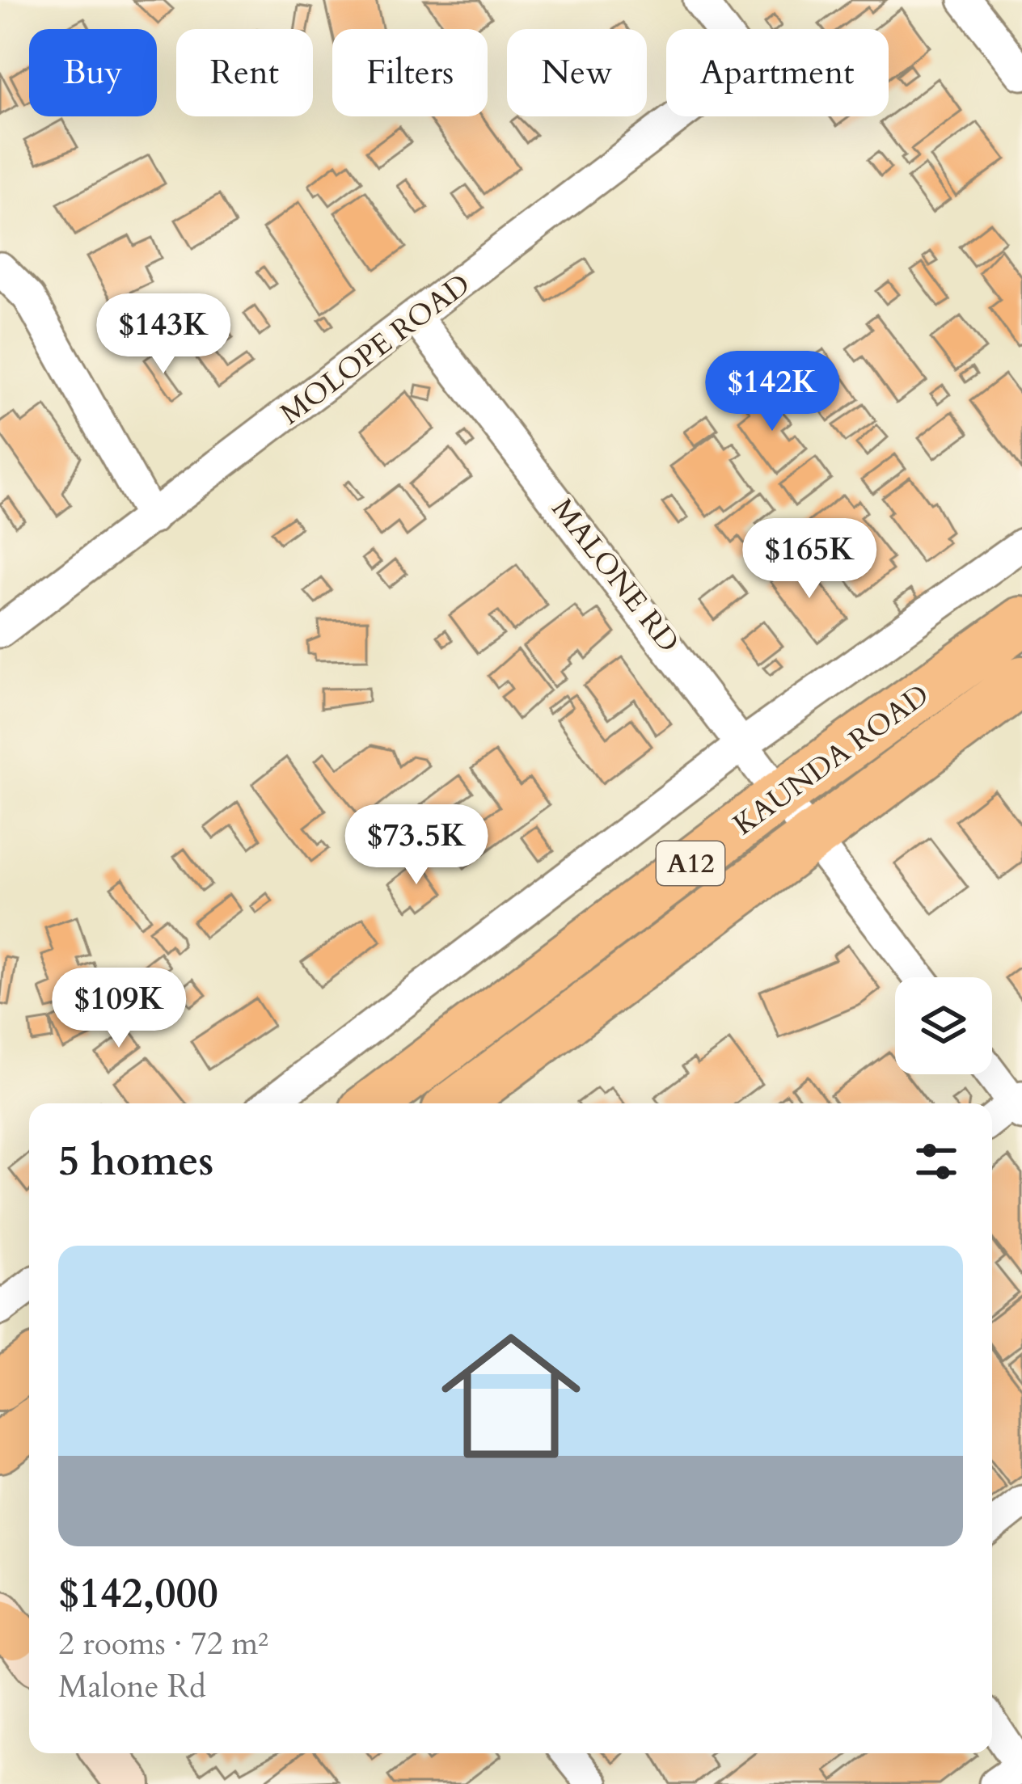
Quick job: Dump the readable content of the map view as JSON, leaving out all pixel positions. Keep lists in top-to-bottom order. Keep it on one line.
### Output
{"streets":{"main road":["KAUNDA ROAD","A12"],"street":["MOLOPE ROAD","MALONE RD"]},"crossings":[["MOLOPE ROAD","MALONE RD"],["MALONE RD","KAUNDA ROAD"]],"page":{"chip":["Buy","Rent","Filters","New","Apartment"],"price":["$143K","$142K","$165K","$73.5K","$109K"],"heading":"5 homes","list":[{"name":"$142,000","note":"2 rooms · 72 m² · Malone Rd"}]}}
